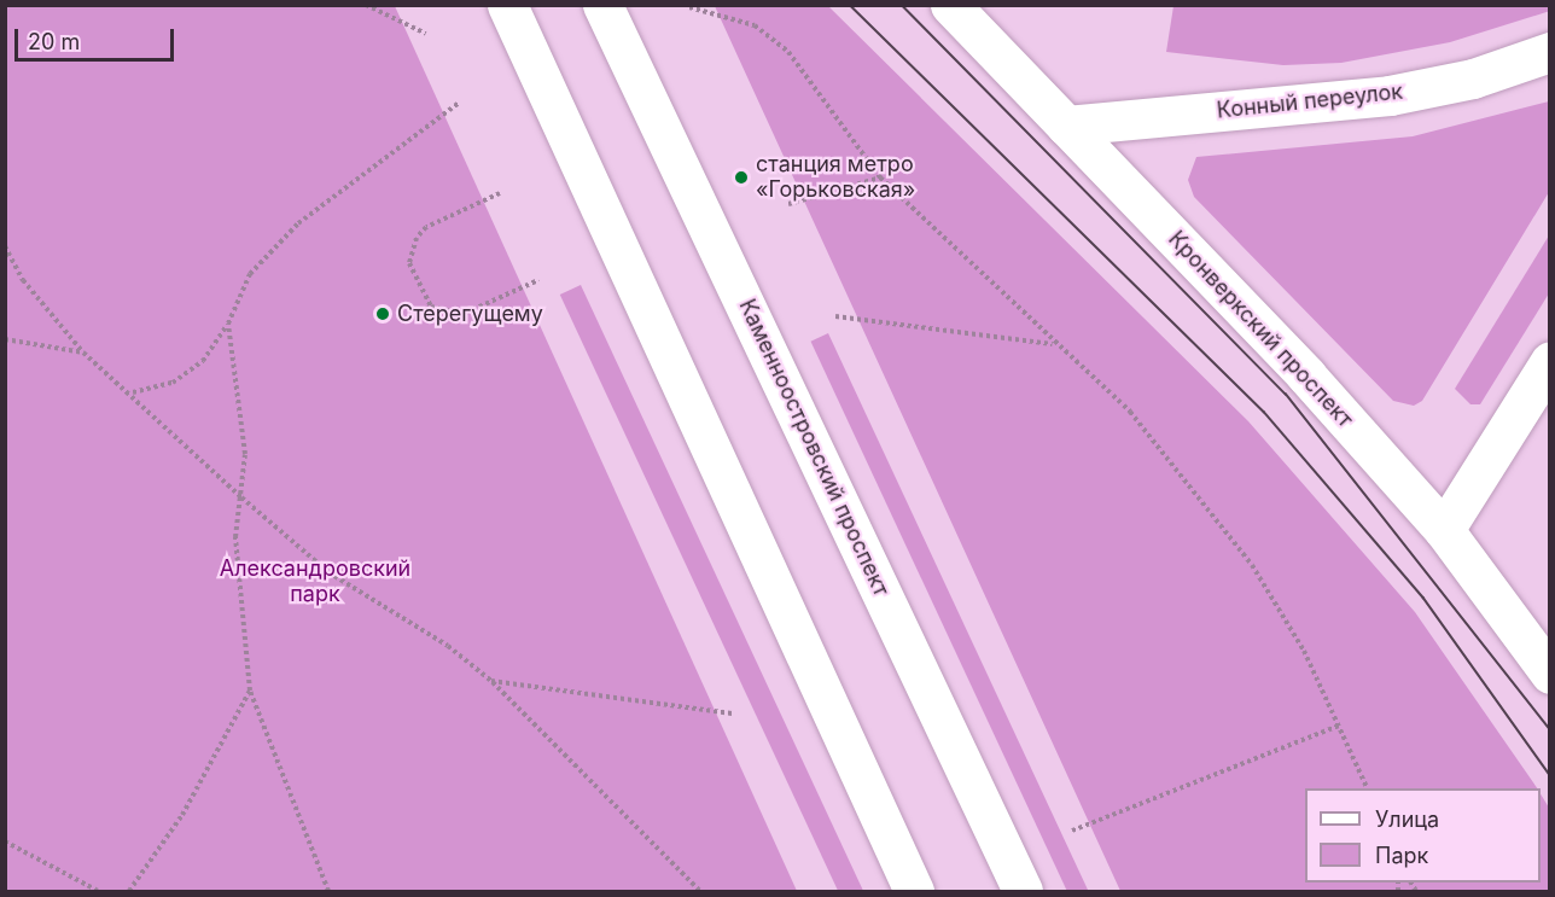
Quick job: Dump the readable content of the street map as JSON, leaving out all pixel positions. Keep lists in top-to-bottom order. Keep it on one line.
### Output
{"streets":{"main road":["Конный переулок","Кронверкский проспект","Каменноостровский проспект"]},"crossings":[["Конный переулок","Кронверкский проспект"]],"parks":["Александровский парк"],"places":["станция метро «Горьковская»","Стерегущему"],"legend":["Улица","Парк"],"scale_bar":"20 m"}
